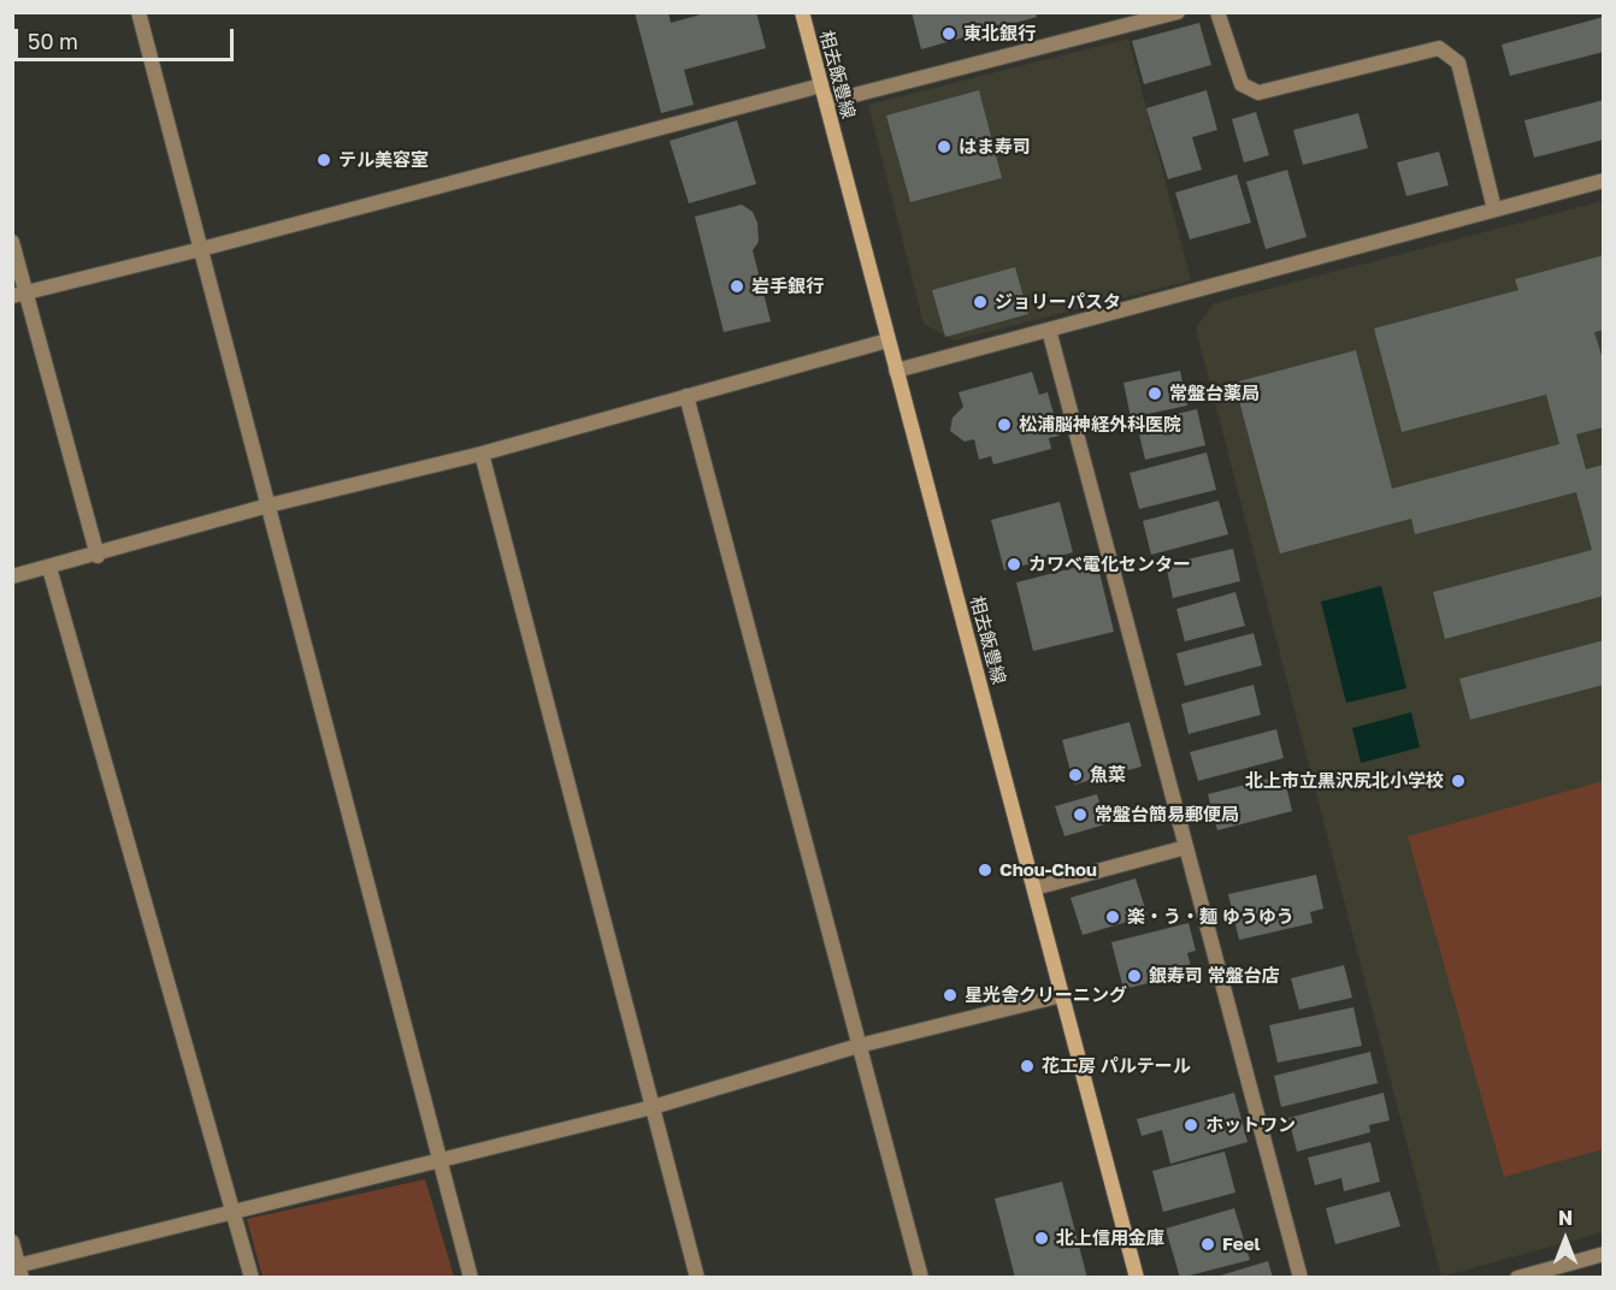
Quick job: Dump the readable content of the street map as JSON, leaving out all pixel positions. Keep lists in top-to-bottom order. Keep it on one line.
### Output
{"streets":{"main road":["相去飯豊線"]},"places":["東北銀行","はま寿司","テル美容室","岩手銀行","ジョリーパスタ","常盤台薬局","松浦脳神経外科医院","カワベ電化センター","魚菜","北上市立黒沢尻北小学校","常盤台簡易郵便局","Chou-Chou","楽・う・麺 ゆうゆう","銀寿司 常盤台店","星光舎クリーニング","花工房 パルテール","ホットワン","北上信用金庫","Feel"],"scale_bar":"50 m","north":"top"}
